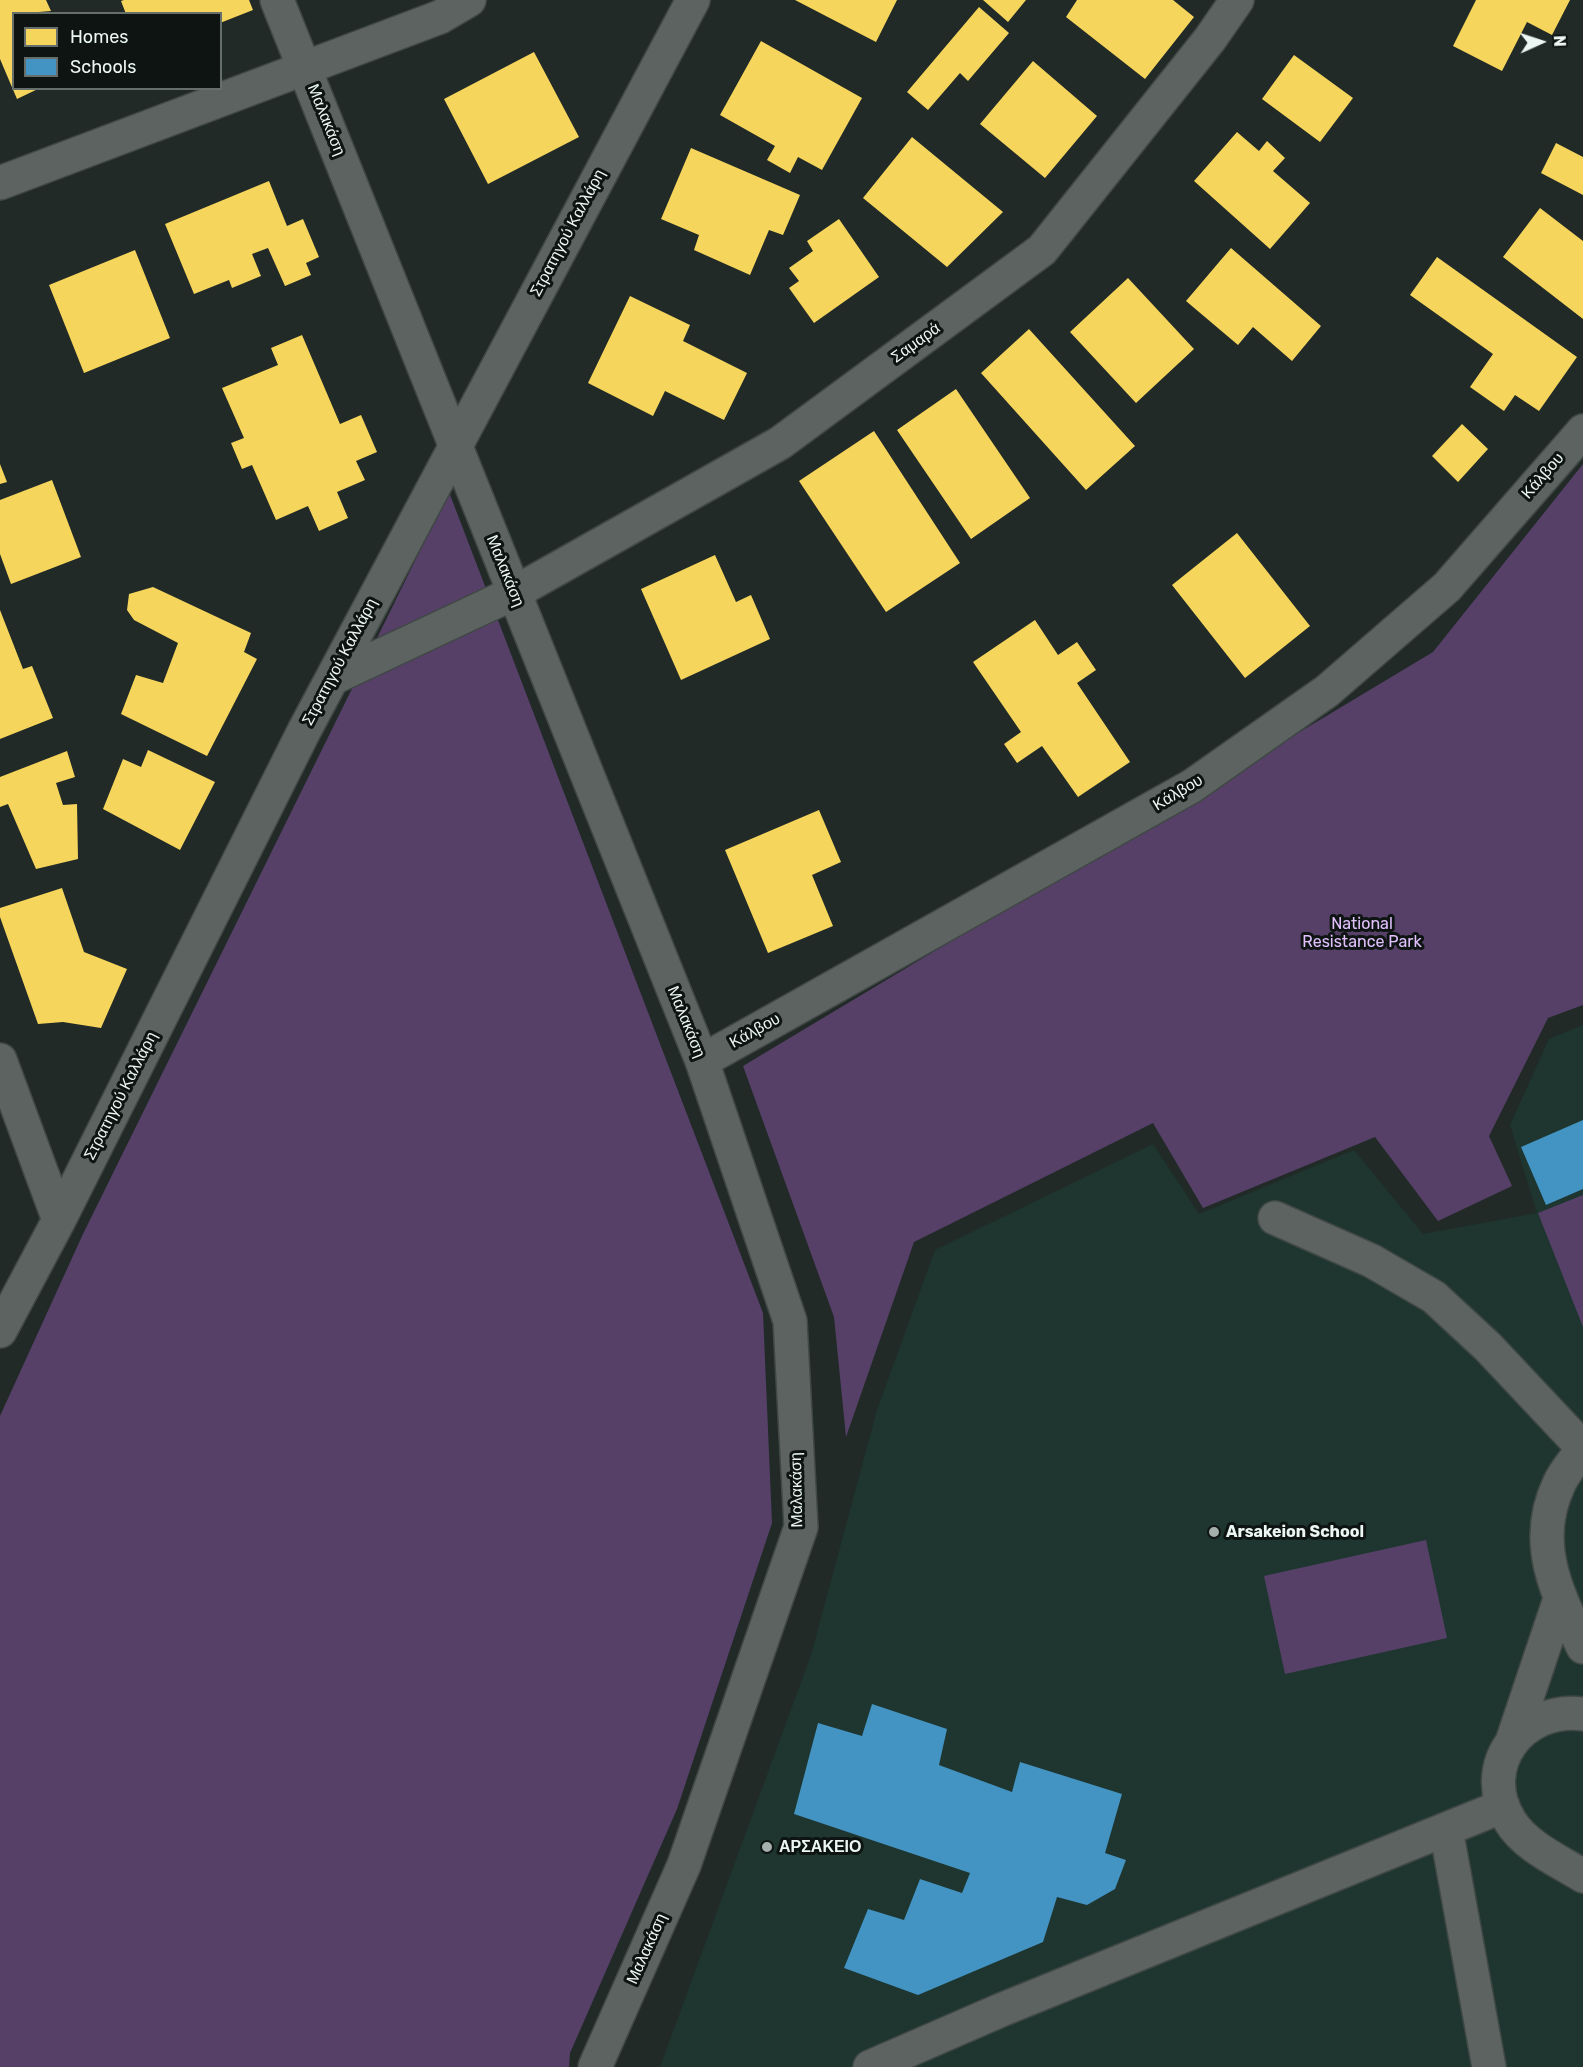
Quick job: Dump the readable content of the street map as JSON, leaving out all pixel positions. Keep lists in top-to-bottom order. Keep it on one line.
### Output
{"streets":{"street":["Μαλακάση","Στρατηγού Καλλάρη","Σαμαρά","Κάλβου"]},"crossings":[["Μαλακάση","Στρατηγού Καλλάρη"],["Μαλακάση","Σαμαρά"],["Μαλακάση","Κάλβου"],["Στρατηγού Καλλάρη","Σαμαρά"]],"parks":["National Resistance Park"],"places":["Arsakeion School","ΑΡΣΑΚΕΙΟ"],"legend":["Homes","Schools"],"north":"right"}
